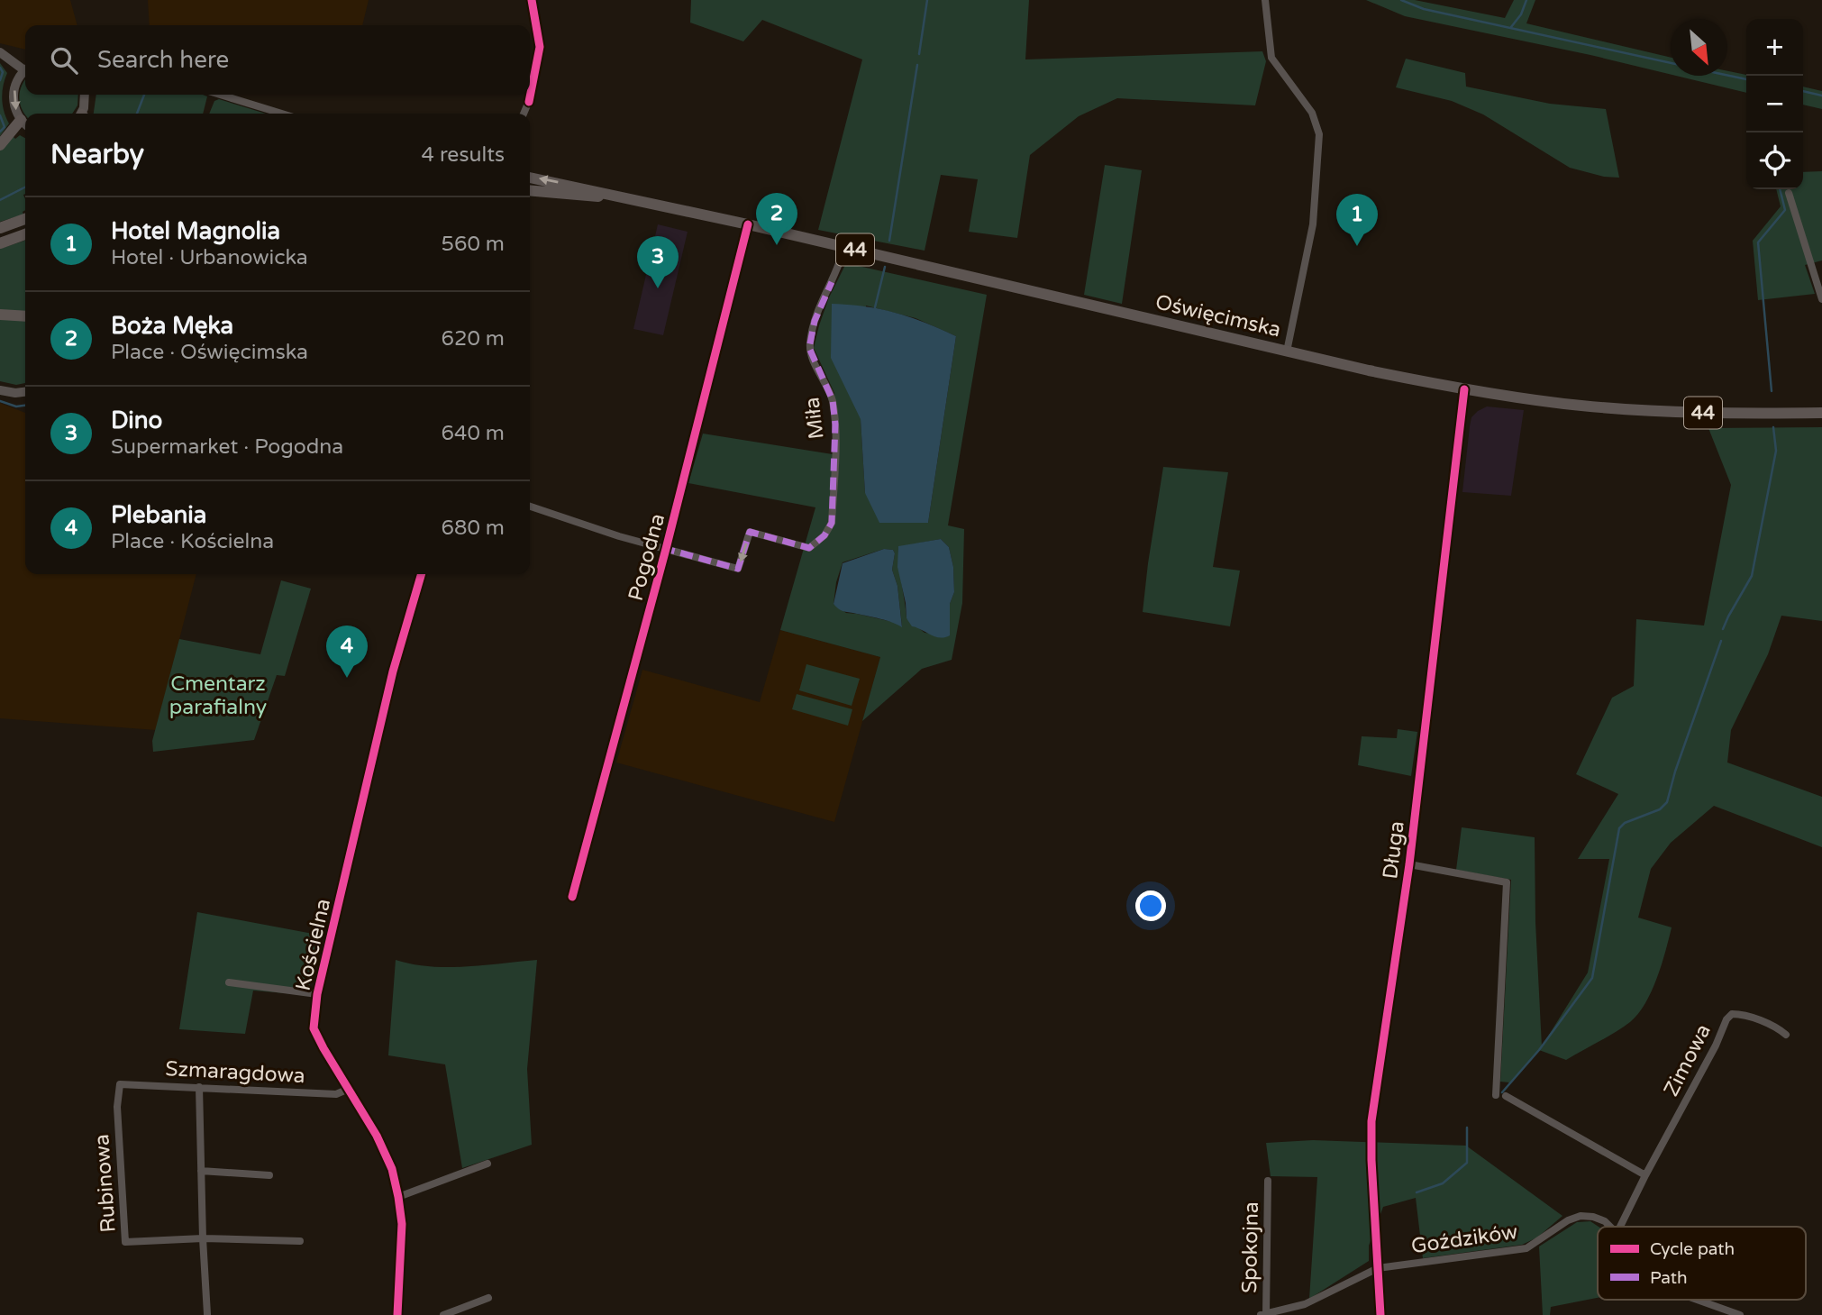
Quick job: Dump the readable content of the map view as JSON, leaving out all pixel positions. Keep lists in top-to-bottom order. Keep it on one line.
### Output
{"streets":{"highway":["44","Oświęcimska"],"street":["Miła","Pogodna","Długa","Kościelna","Zimowa","Szmaragdowa","Rubinowa","Goździków","Spokojna"]},"crossings":[["Oświęcimska","Miła"],["Oświęcimska","Pogodna"],["Oświęcimska","Długa"],["Miła","Pogodna"],["Długa","Goździków"],["Długa","Spokojna"],["Kościelna","Szmaragdowa"],["Szmaragdowa","Rubinowa"],["Goździków","Spokojna"]],"parks":["Cmentarz parafialny"],"legend":["Cycle path","Path"],"north":"bottom right","page":{"map_buttons":["+","−"],"search":"Search here","heading":["Nearby","4 results"],"pins":["2","1","3","4"],"list":[{"mark":"1","name":"Hotel Magnolia","note":"Hotel · Urbanowicka","value":"560 m"},{"mark":"2","name":"Boża Męka","note":"Place · Oświęcimska","value":"620 m"},{"mark":"3","name":"Dino","note":"Supermarket · Pogodna","value":"640 m"},{"mark":"4","name":"Plebania","note":"Place · Kościelna","value":"680 m"}]}}
